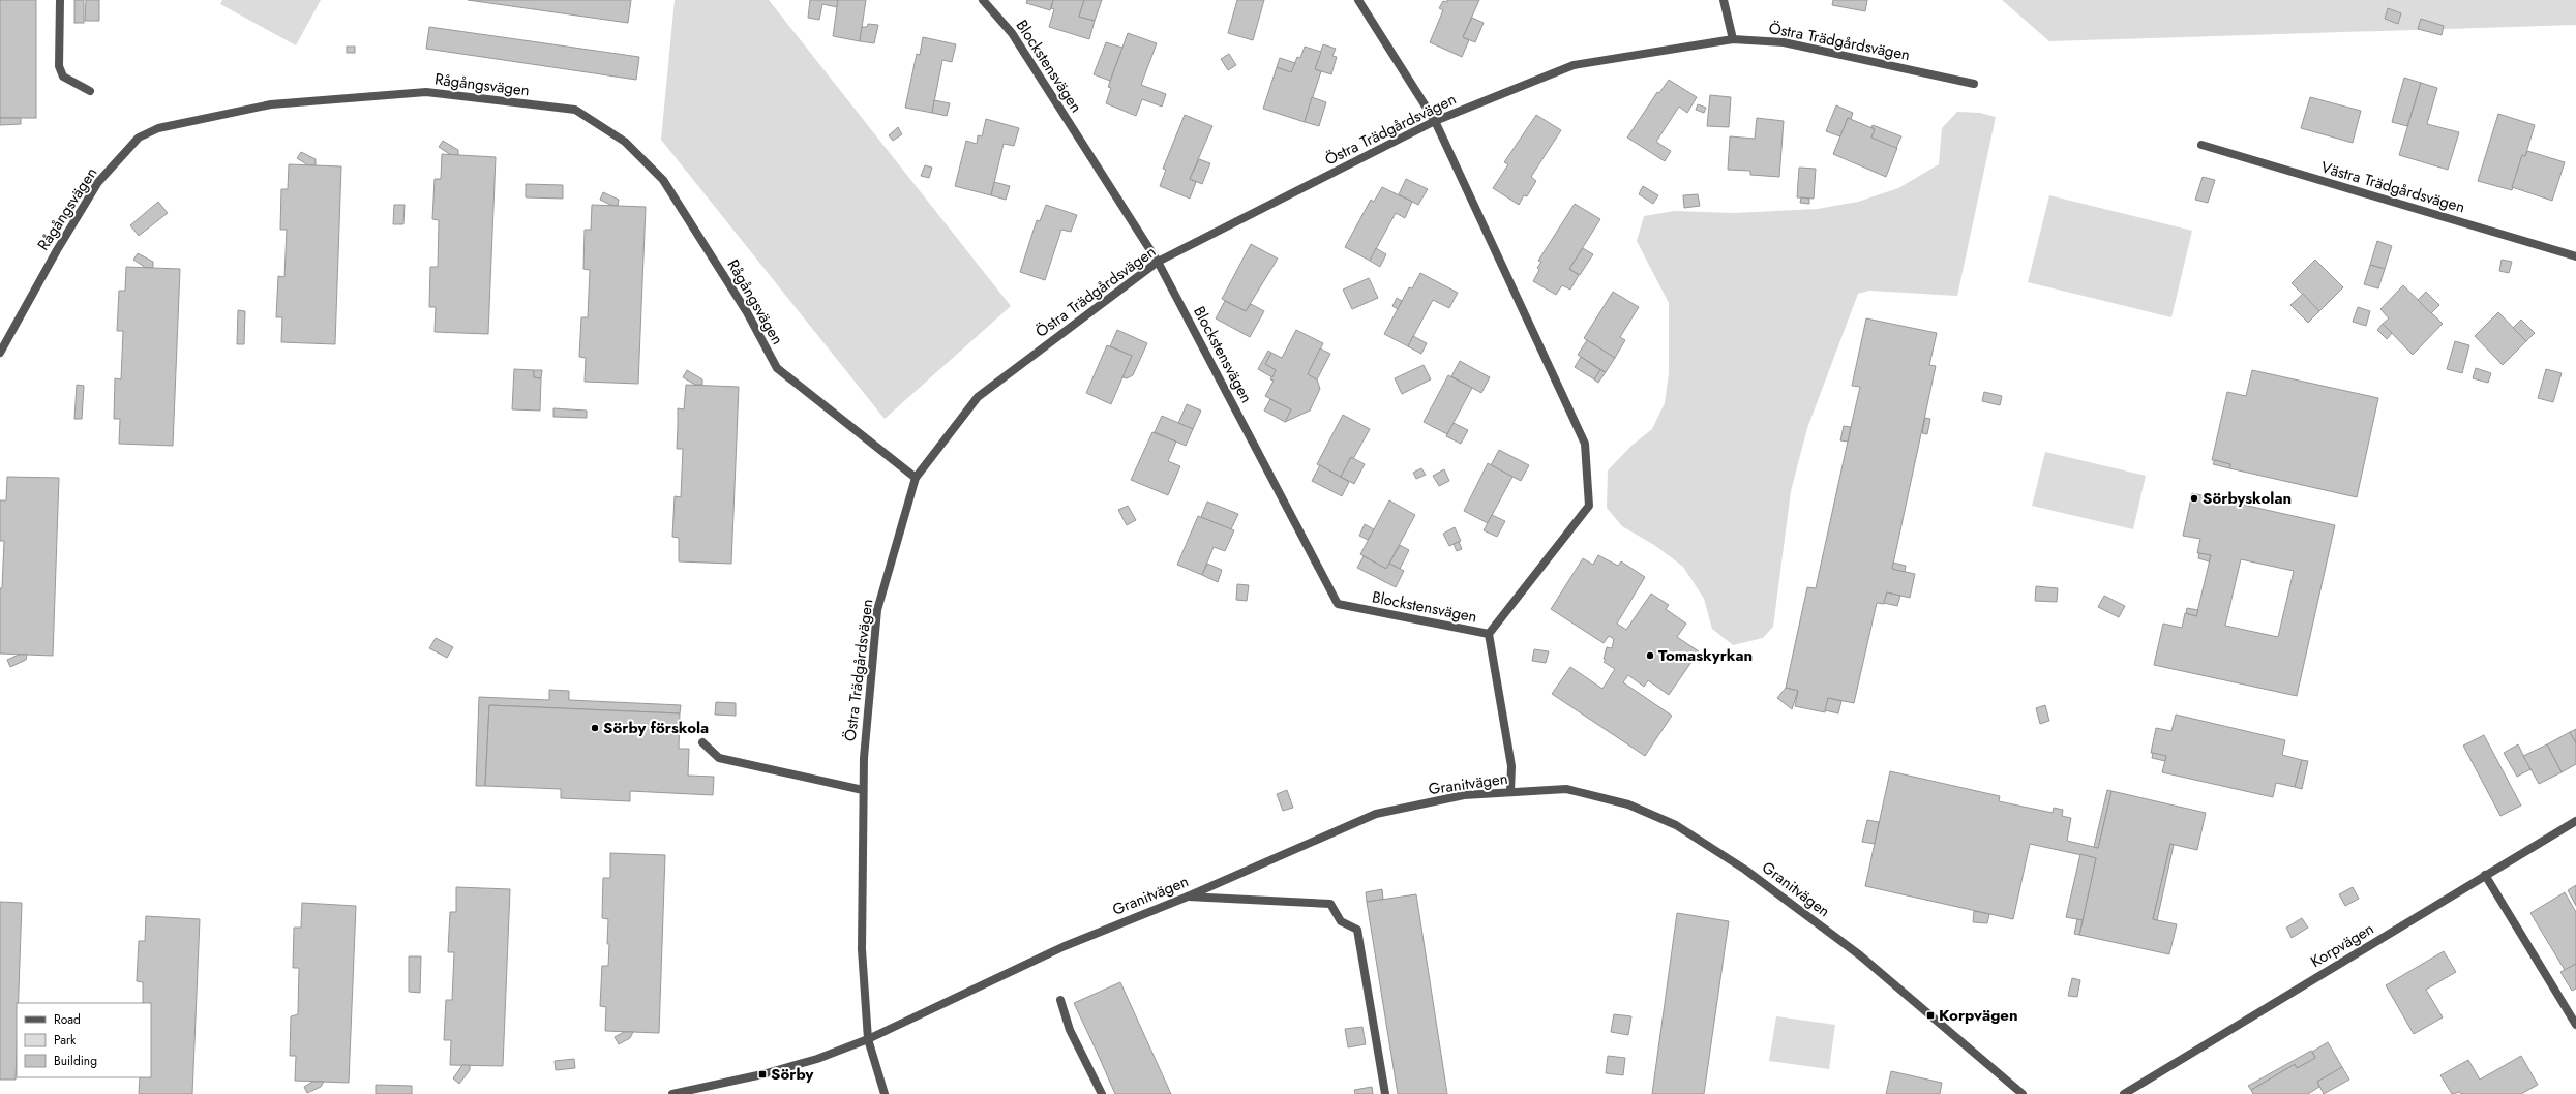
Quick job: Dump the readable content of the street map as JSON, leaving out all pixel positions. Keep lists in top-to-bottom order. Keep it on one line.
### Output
{"streets":{"street":["Östra Trädgårdsvägen","Blockstensvägen","Rågångsvägen","Västra Trädgårdsvägen","Granitvägen","Korpvägen"]},"crossings":[["Östra Trädgårdsvägen","Blockstensvägen"],["Östra Trädgårdsvägen","Rågångsvägen"],["Östra Trädgårdsvägen","Granitvägen"],["Blockstensvägen","Granitvägen"]],"places":{"other":["Sörbyskolan","Tomaskyrkan","Sörby förskola"],"transit":["Korpvägen","Sörby"]},"legend":["Road","Park","Building"]}
